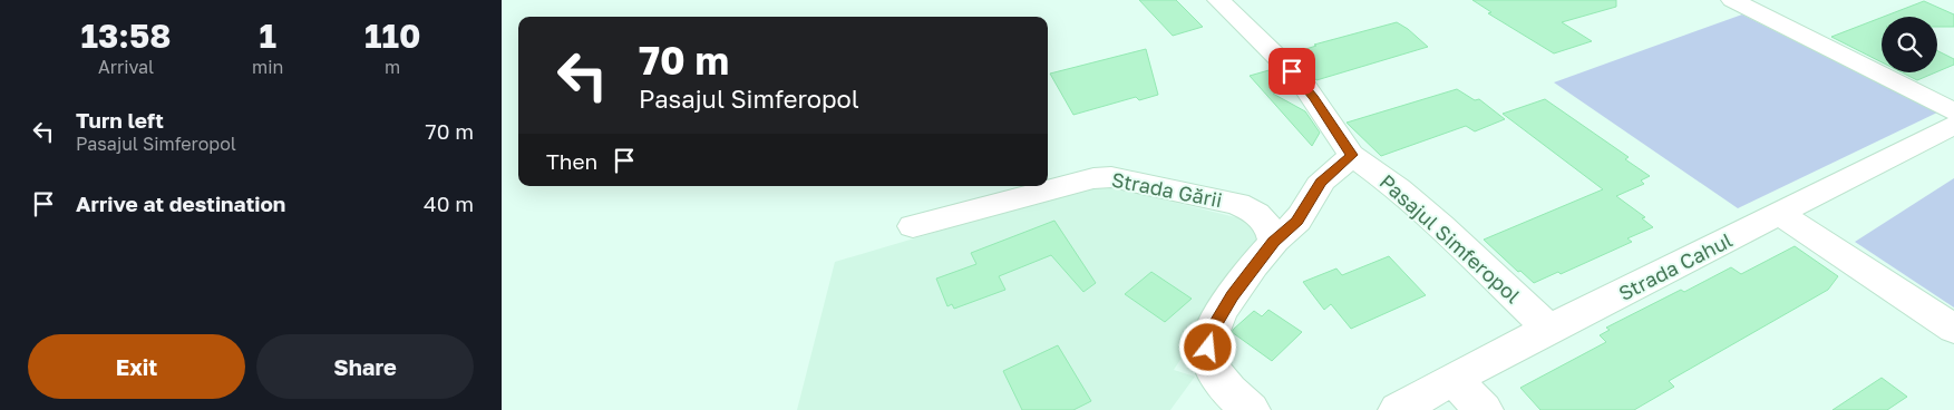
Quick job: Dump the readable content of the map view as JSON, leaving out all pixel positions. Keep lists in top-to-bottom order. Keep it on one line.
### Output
{"streets":{"street":["Strada Gării","Pasajul Simferopol","Strada Cahul"]},"crossings":[["Pasajul Simferopol","Strada Cahul"]],"page":{"eta":["13:58","Arrival","1","min","110","m"],"turn":["70 m","Pasajul Simferopol"],"list":[{"name":"Turn left","note":"Pasajul Simferopol","value":"70 m"},{"name":"Arrive at destination","value":"40 m"}],"then":"Then","buttons":["Exit","Share"]}}
